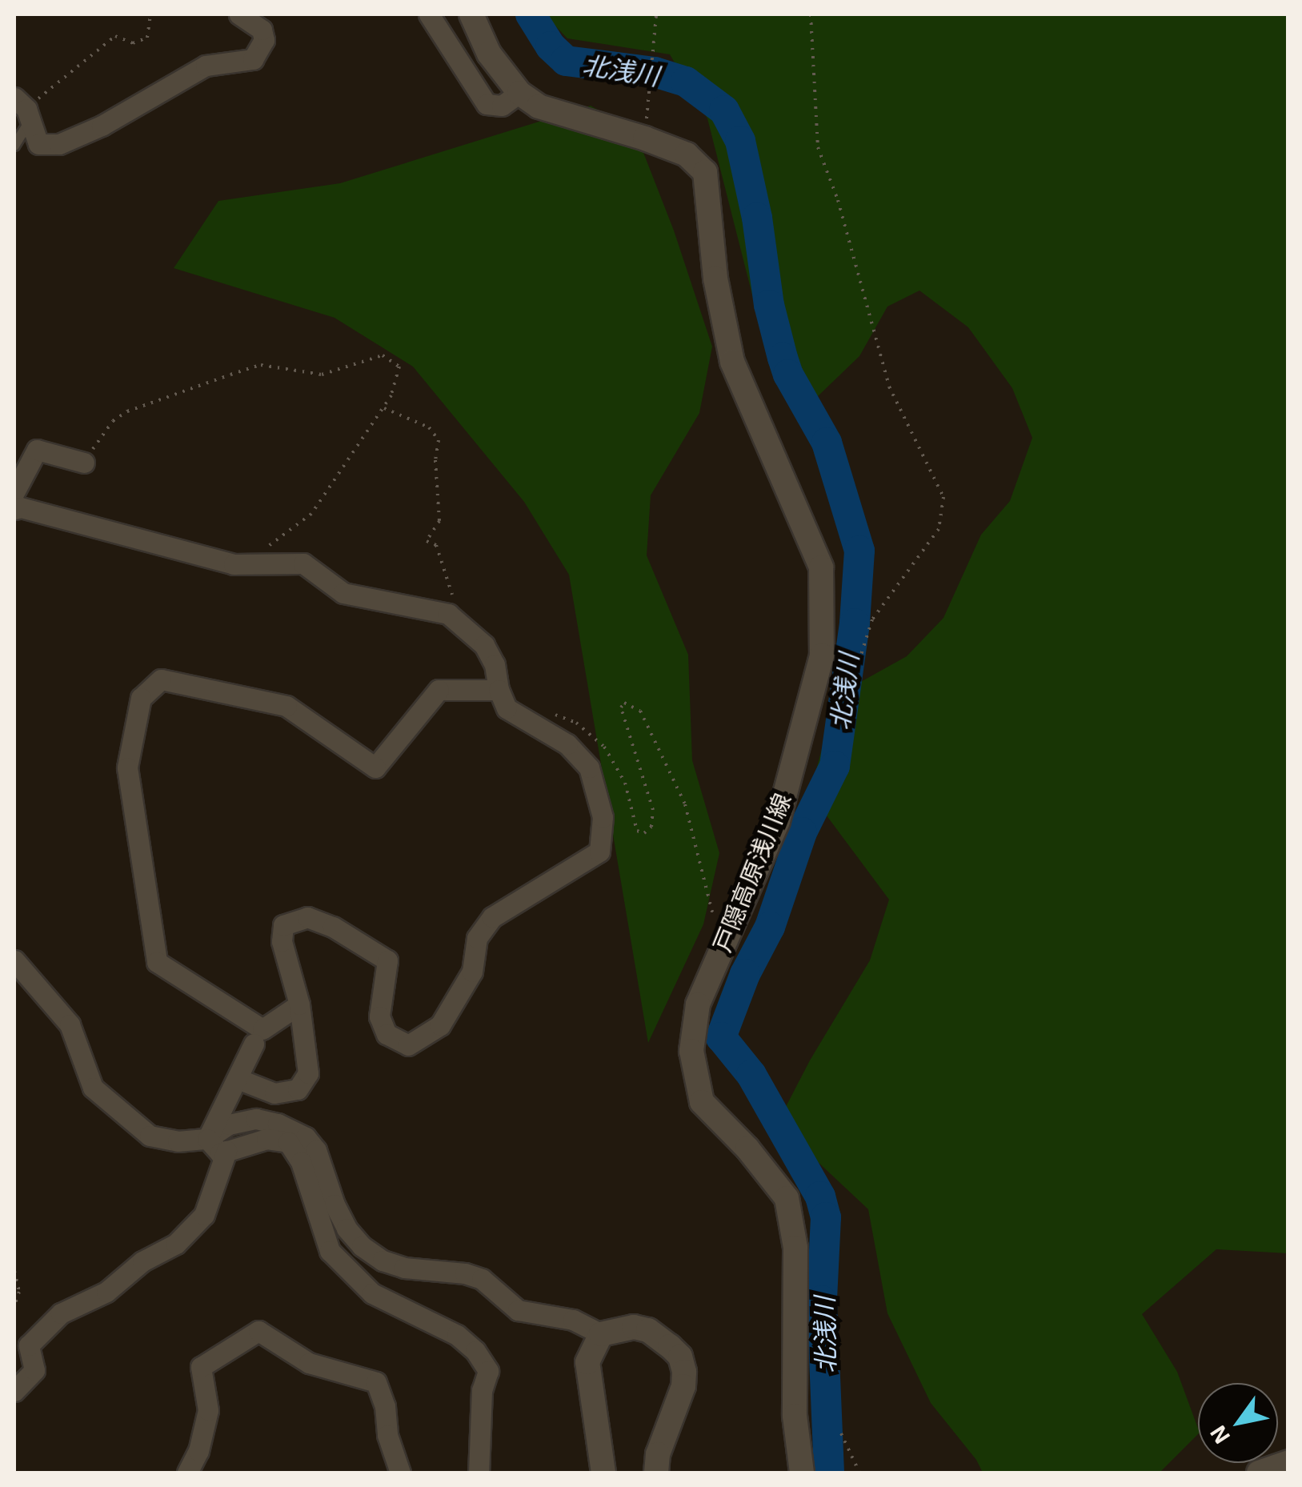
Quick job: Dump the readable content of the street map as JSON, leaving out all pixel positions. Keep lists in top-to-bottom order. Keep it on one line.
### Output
{"streets":{"main road":["戸隠高原浅川線"]},"water":["北浅川"],"north":"bottom left"}
